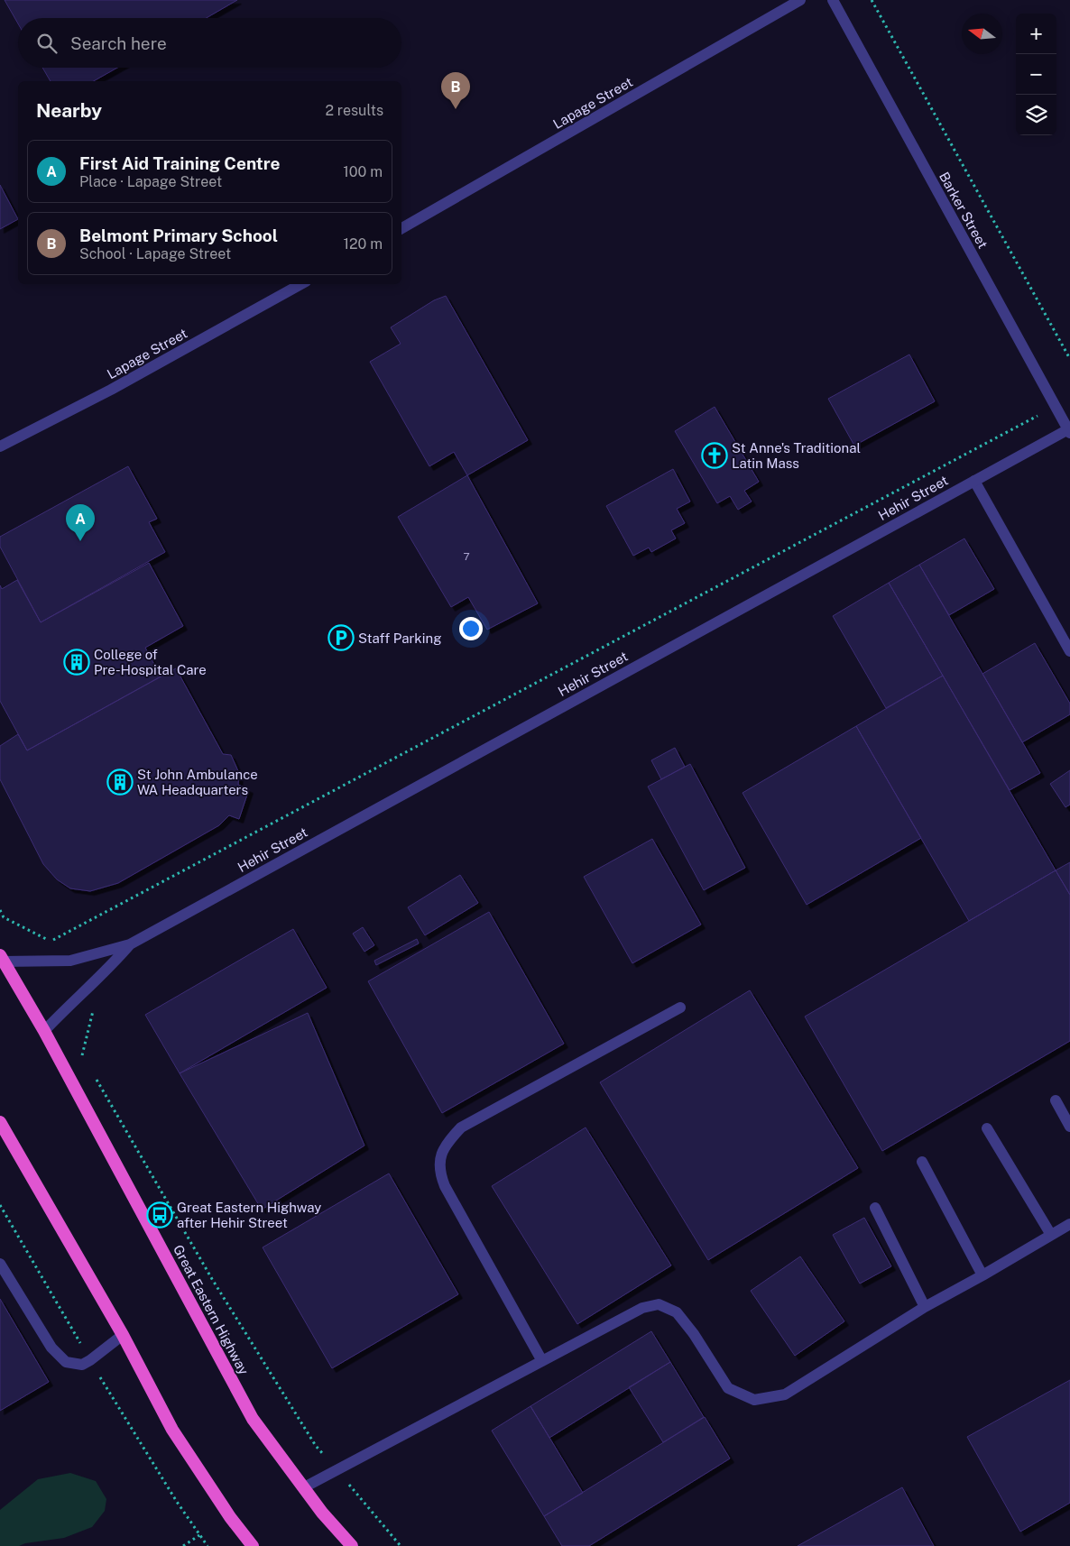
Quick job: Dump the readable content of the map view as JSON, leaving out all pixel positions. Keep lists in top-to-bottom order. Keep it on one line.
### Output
{"streets":{"highway":["Great Eastern Highway"],"street":["Lapage Street","Barker Street","Hehir Street"]},"crossings":[["Barker Street","Hehir Street"],["Hehir Street","Great Eastern Highway"]],"places":{"church":["St Anne's Traditional Latin Mass"],"parking":["Staff Parking"],"building":["College of Pre-Hospital Care","St John Ambulance WA Headquarters"],"bus stop":["Great Eastern Highway after Hehir Street"]},"house_numbers":["7"],"north":"left","page":{"map_buttons":["+","−"],"search":"Search here","pins":["B","A"],"heading":["Nearby","2 results"],"list":[{"mark":"A","name":"First Aid Training Centre","note":"Place · Lapage Street","value":"100 m"},{"mark":"B","name":"Belmont Primary School","note":"School · Lapage Street","value":"120 m"}]}}
